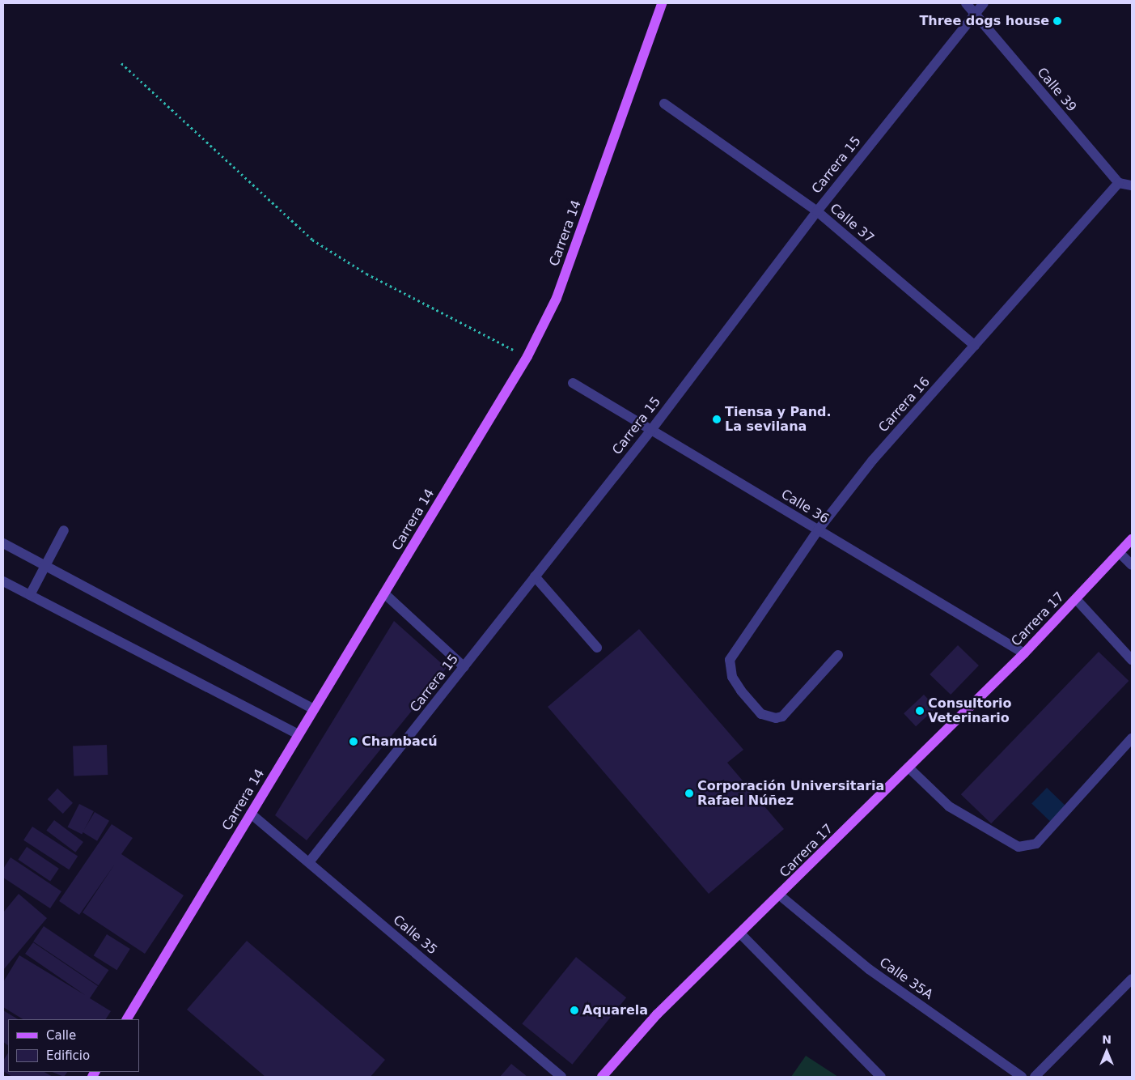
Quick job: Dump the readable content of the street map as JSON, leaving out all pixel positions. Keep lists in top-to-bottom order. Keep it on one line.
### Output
{"streets":{"main road":["Carrera 14","Carrera 17"],"street":["Calle 39","Carrera 15","Calle 37","Carrera 16","Calle 36","Calle 35","Calle 35A"]},"crossings":[["Calle 39","Carrera 15"],["Calle 39","Carrera 16"],["Carrera 15","Calle 37"],["Carrera 15","Calle 36"],["Carrera 15","Calle 35"],["Calle 37","Carrera 16"],["Carrera 14","Calle 35"],["Carrera 16","Calle 36"],["Calle 36","Carrera 17"],["Carrera 17","Calle 35A"]],"places":["Three dogs house","Tiensa y Pand. La sevilana","Consultorio Veterinario","Chambacú","Corporación Universitaria Rafael Núñez","Aquarela"],"legend":["Calle","Edificio"],"north":"top"}
